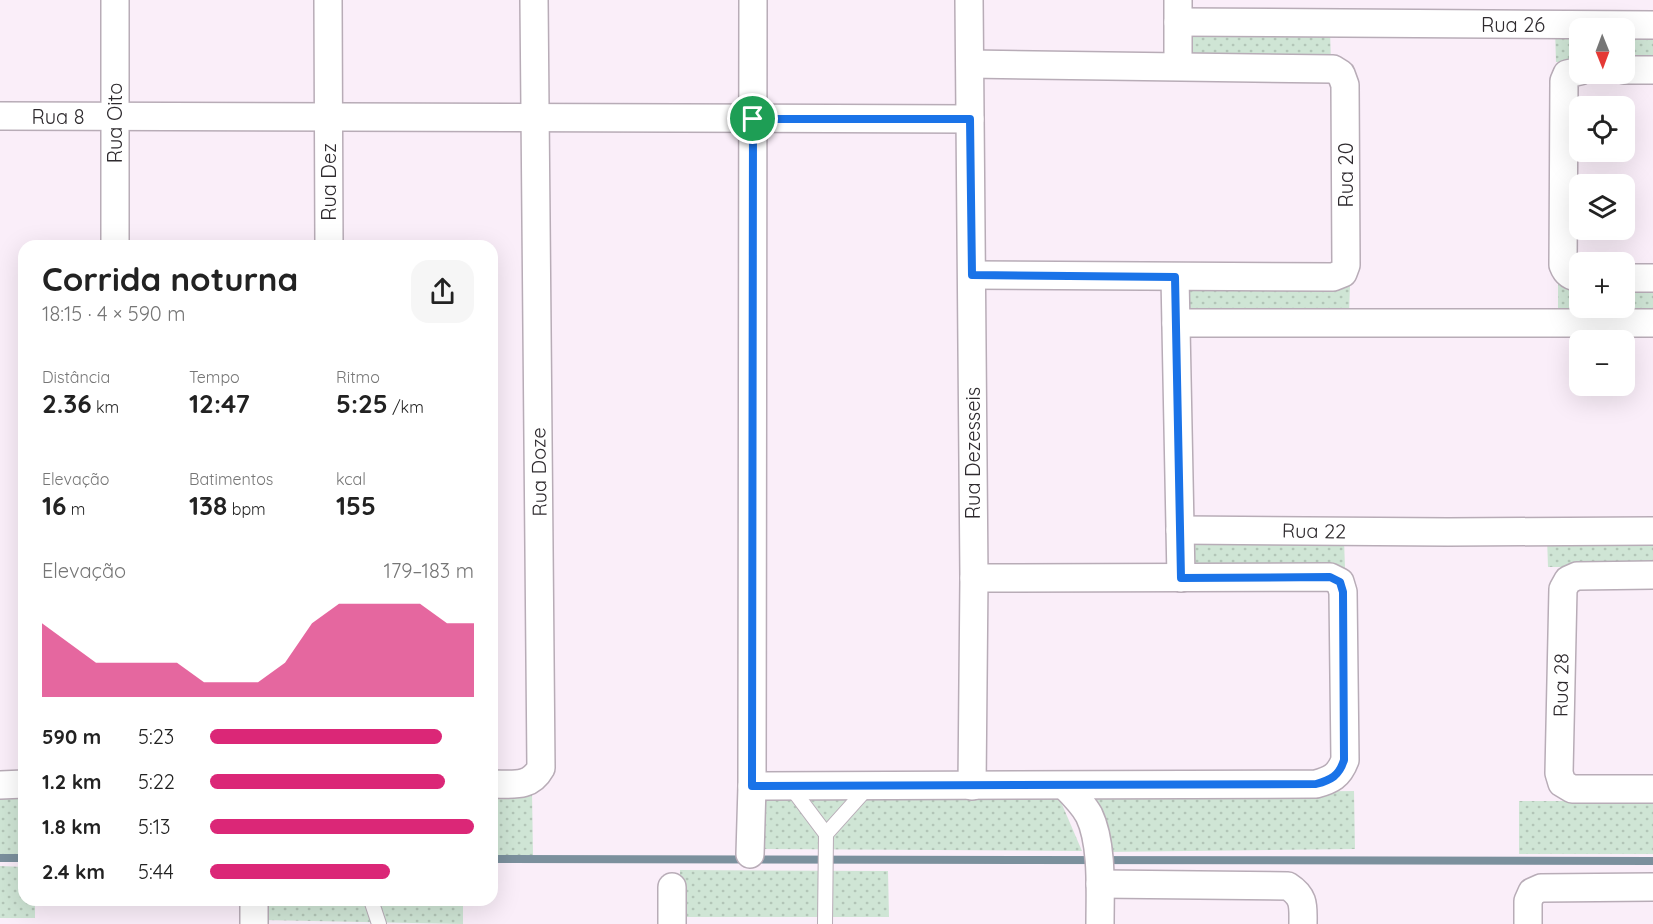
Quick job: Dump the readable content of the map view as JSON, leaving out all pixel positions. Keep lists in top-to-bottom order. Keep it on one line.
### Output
{"streets":{"street":["Rua 26","Rua 8","Rua Oito","Rua 20","Rua Dez","Rua Dezesseis","Rua Doze","Rua 22","Rua 28"]},"crossings":[["Rua 8","Rua Oito"],["Rua 8","Rua Dez"],["Rua 20","Rua Dezesseis"],["Rua Dez","Rua Doze"]],"north":"bottom","page":{"map_buttons":["+","−"],"heading":["Corrida noturna","18:15 · 4 × 590 m"],"stats":[["Distância","2.36 km"],["Tempo","12:47"],["Ritmo","5:25 /km"],["Elevação","16 m"],["Batimentos","138 bpm"],["kcal","155"]],"chart":["Elevação","179–183 m"],"list":[{"name":"590 m","note":"5:23"},{"name":"1.2 km","note":"5:22"},{"name":"1.8 km","note":"5:13"},{"name":"2.4 km","note":"5:44"}]}}
